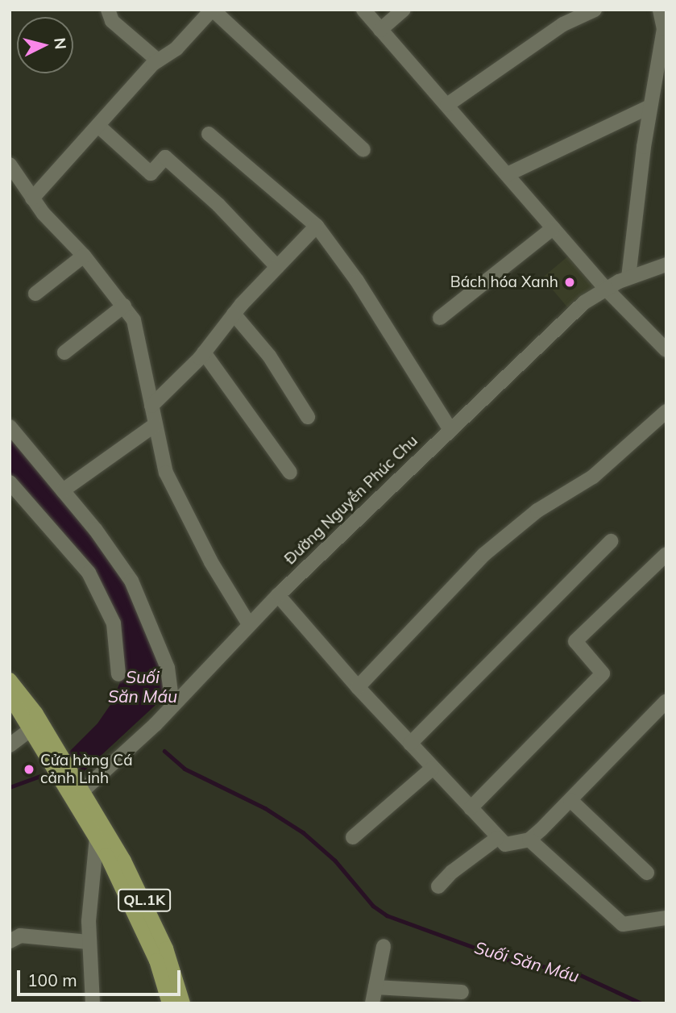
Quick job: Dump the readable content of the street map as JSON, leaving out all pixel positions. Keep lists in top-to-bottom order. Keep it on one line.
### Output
{"streets":{"main road":["QL.1K"],"street":["Đường Nguyễn Phúc Chu"]},"crossings":[["Đường Nguyễn Phúc Chu","QL.1K"]],"water":["Suối Săn Máu"],"places":["Bách hóa Xanh","Cửa hàng Cá cảnh Linh"],"scale_bar":"100 m","north":"right"}
